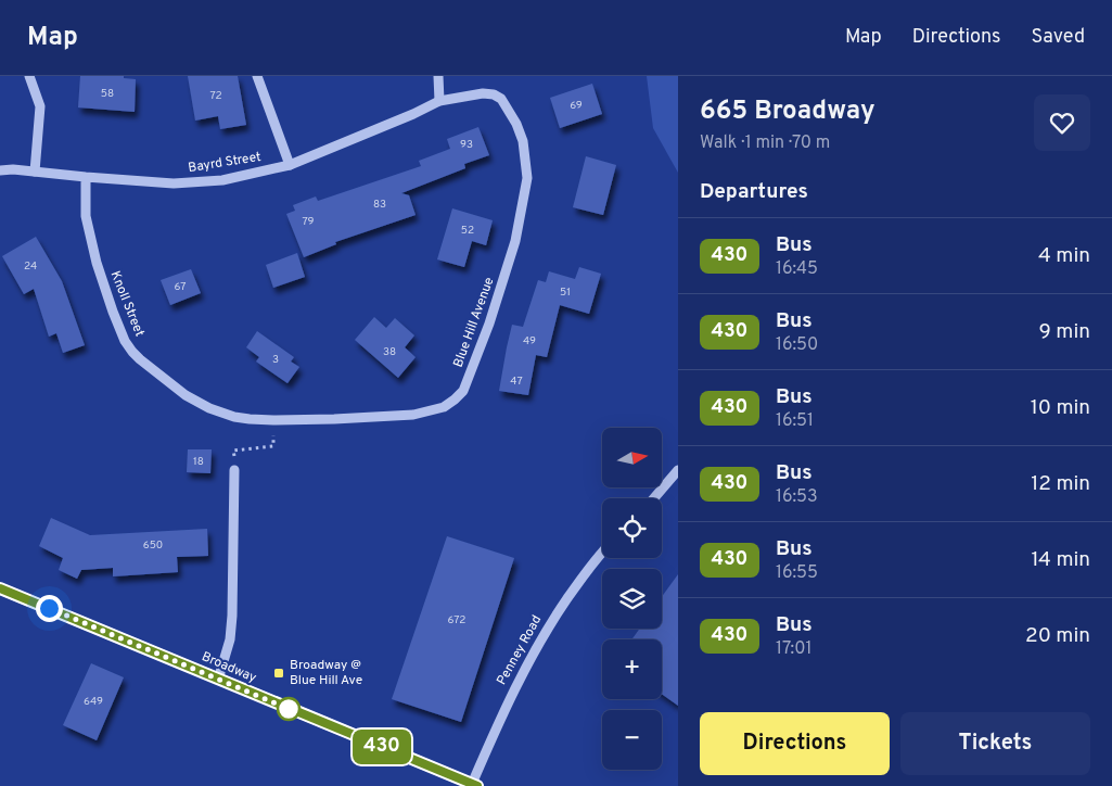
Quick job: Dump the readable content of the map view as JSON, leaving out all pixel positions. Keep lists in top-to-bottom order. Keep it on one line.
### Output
{"streets":{"main road":["Broadway"],"street":["Bayrd Street","Knoll Street","Blue Hill Avenue","Penney Road"]},"crossings":[["Bayrd Street","Knoll Street"],["Bayrd Street","Blue Hill Avenue"],["Knoll Street","Blue Hill Avenue"],["Penney Road","Broadway"]],"places":{"transit":["Broadway @ Blue Hill Ave"]},"lines":["bus line 430"],"house_numbers":["58","72","69","93","83","79","52","24","67","51","49","38","3","47","18","650","672","649"],"north":"right","page":{"header":"Map","nav":["Map","Directions","Saved"],"on_map":"430","heading":[["665 Broadway","Walk · 1 min · 70 m"],"Departures"],"list":[{"mark":"430","name":"Bus","note":"16:45","value":"4 min"},{"mark":"430","name":"Bus","note":"16:50","value":"9 min"},{"mark":"430","name":"Bus","note":"16:51","value":"10 min"},{"mark":"430","name":"Bus","note":"16:53","value":"12 min"},{"mark":"430","name":"Bus","note":"16:55","value":"14 min"},{"mark":"430","name":"Bus","note":"17:01","value":"20 min"}],"map_buttons":["+","−"],"buttons":["Directions","Tickets"]}}
